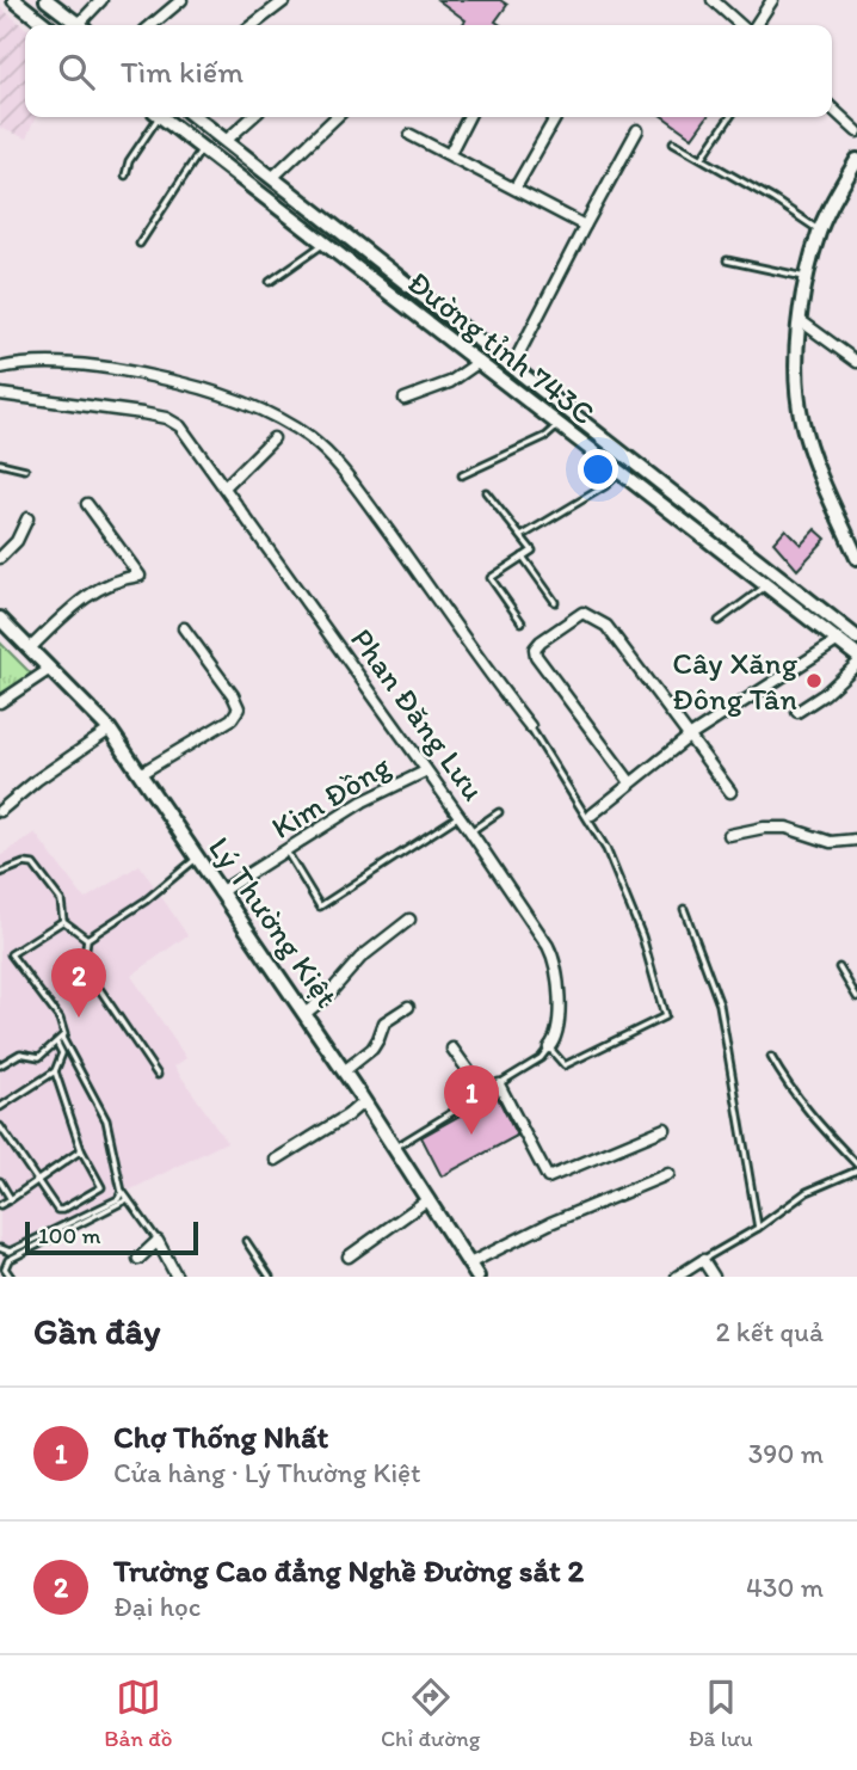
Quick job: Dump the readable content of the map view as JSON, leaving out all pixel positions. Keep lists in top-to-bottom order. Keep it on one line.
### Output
{"streets":{"main road":["Đường tỉnh 743C","Lý Thường Kiệt"],"street":["Phan Đăng Lưu","Kim Đồng"]},"crossings":[["Phan Đăng Lưu","Kim Đồng"],["Kim Đồng","Lý Thường Kiệt"]],"places":["Cây Xăng Đông Tân"],"scale_bar":"100 m","page":{"search":"Tìm kiếm","pins":["2","1"],"scale":"100 m","heading":["Gần đây","2 kết quả"],"list":[{"mark":"1","name":"Chợ Thống Nhất","note":"Cửa hàng · Lý Thường Kiệt","value":"390 m"},{"mark":"2","name":"Trường Cao đẳng Nghề Đường sắt 2","note":"Đại học","value":"430 m"}],"nav":["Bản đồ","Chỉ đường","Đã lưu"]}}
